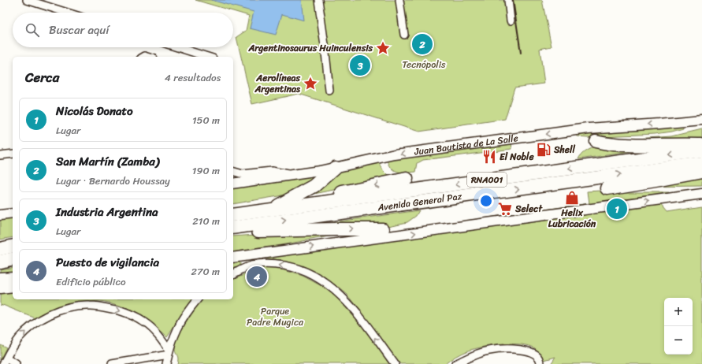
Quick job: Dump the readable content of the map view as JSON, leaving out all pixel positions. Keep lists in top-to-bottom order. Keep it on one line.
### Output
{"streets":{"highway":["RNA001","Avenida General Paz"],"street":["Juan Bautista de La Salle"]},"parks":["Tecnópolis","Parque Padre Mugica"],"places":{"place":["Argentinosaurus Huinculensis","Aerolíneas Argentinas"],"fuel station":["Shell"],"restaurant":["El Noble"],"shop":["Helix Lubricación"],"supermarket":["Select"]},"page":{"search":"Buscar aquí","pins":["2","3","1","4"],"heading":["Cerca","4 resultados"],"list":[{"mark":"1","name":"Nicolás Donato","note":"Lugar","value":"150 m"},{"mark":"2","name":"San Martín (Zamba)","note":"Lugar · Bernardo Houssay","value":"190 m"},{"mark":"3","name":"Industria Argentina","note":"Lugar","value":"210 m"},{"mark":"4","name":"Puesto de vigilancia","note":"Edificio público","value":"270 m"}],"map_buttons":["+","−"]}}
